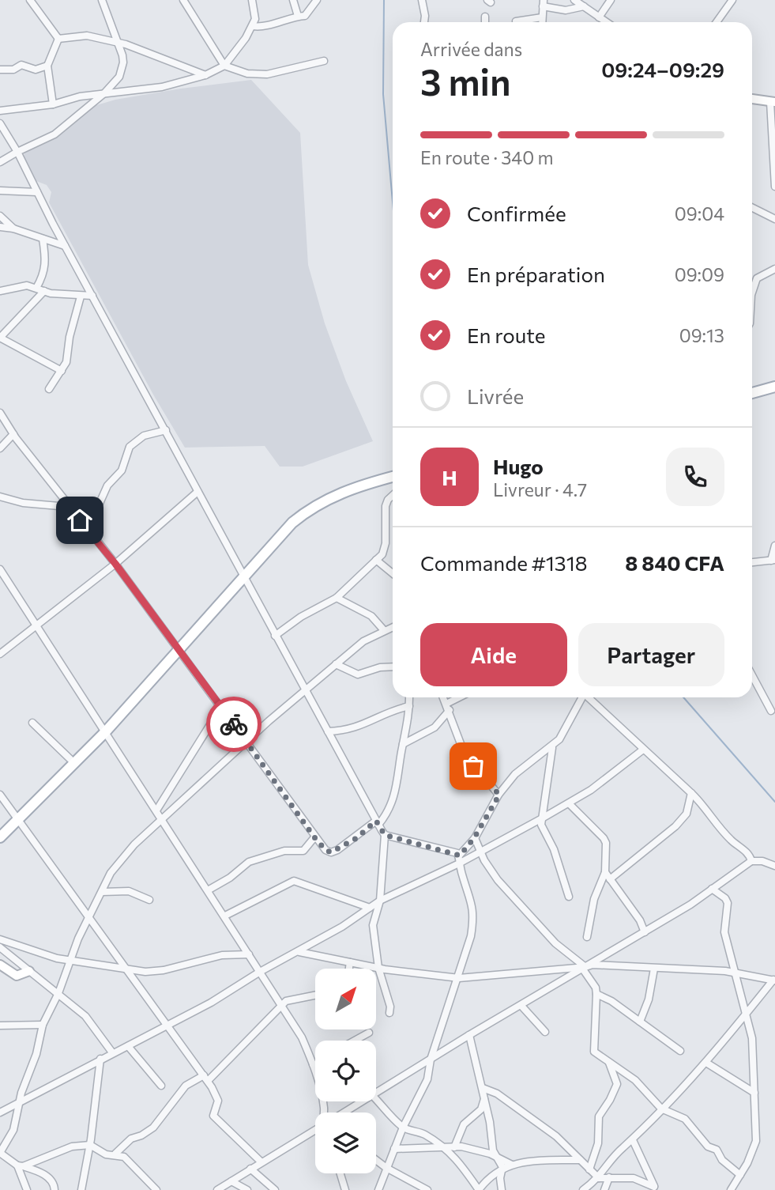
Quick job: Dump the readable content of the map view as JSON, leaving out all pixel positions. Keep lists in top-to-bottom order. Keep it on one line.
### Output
{"north":"top right","page":{"heading":["3 min","Arrivée dans","09:24–09:29"],"panel":["Hugo","Livreur · 4.7","Commande #1318","8 840 CFA"],"bar":"En route · 340 m","list":[["Confirmée","09:04"],["En préparation","09:09"],["En route","09:13"],"Livrée"],"round":"H","buttons":["Aide","Partager"]}}
